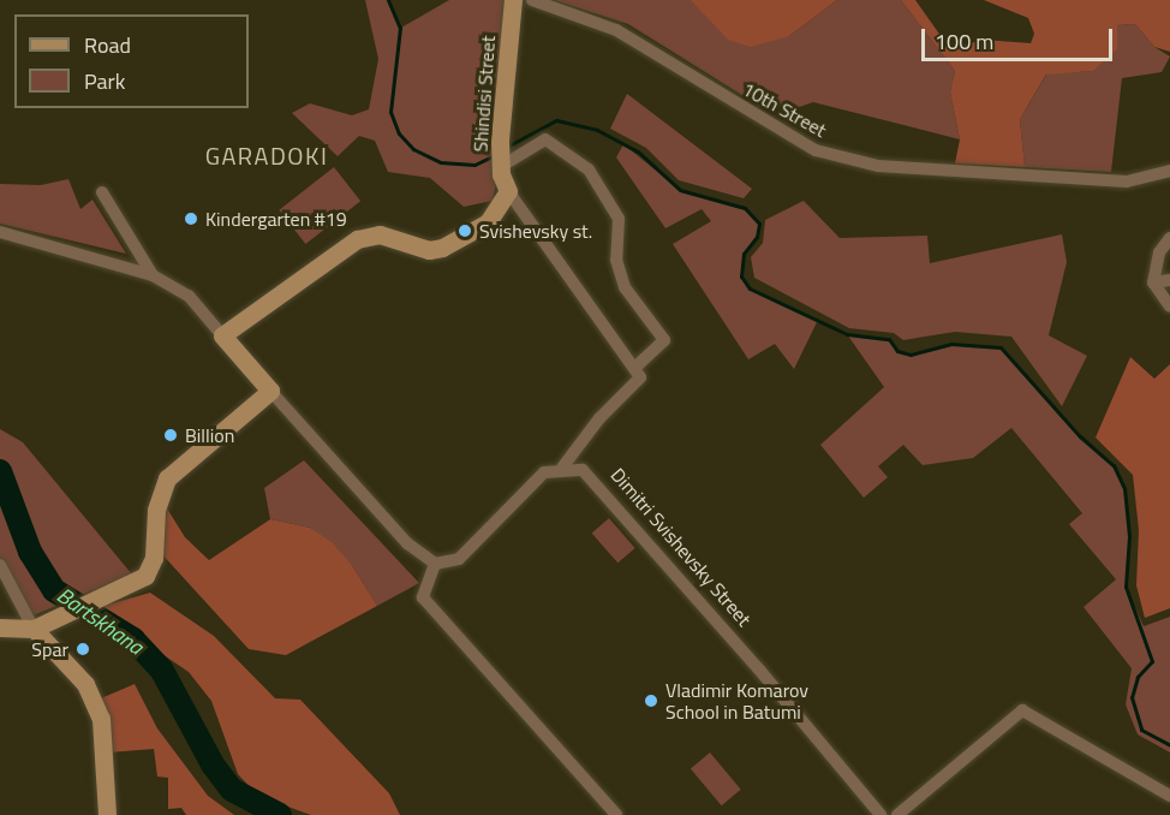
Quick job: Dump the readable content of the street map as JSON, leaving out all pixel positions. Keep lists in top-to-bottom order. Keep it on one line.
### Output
{"streets":{"street":["Shindisi Street","10th Street","Dimitri Svishevsky Street"]},"districts":["GARADOKI"],"water":["Bartskhana"],"places":["Kindergarten #19","Svishevsky st.","Billion","Spar","Vladimir Komarov School in Batumi"],"legend":["Road","Park"],"scale_bar":"100 m"}
